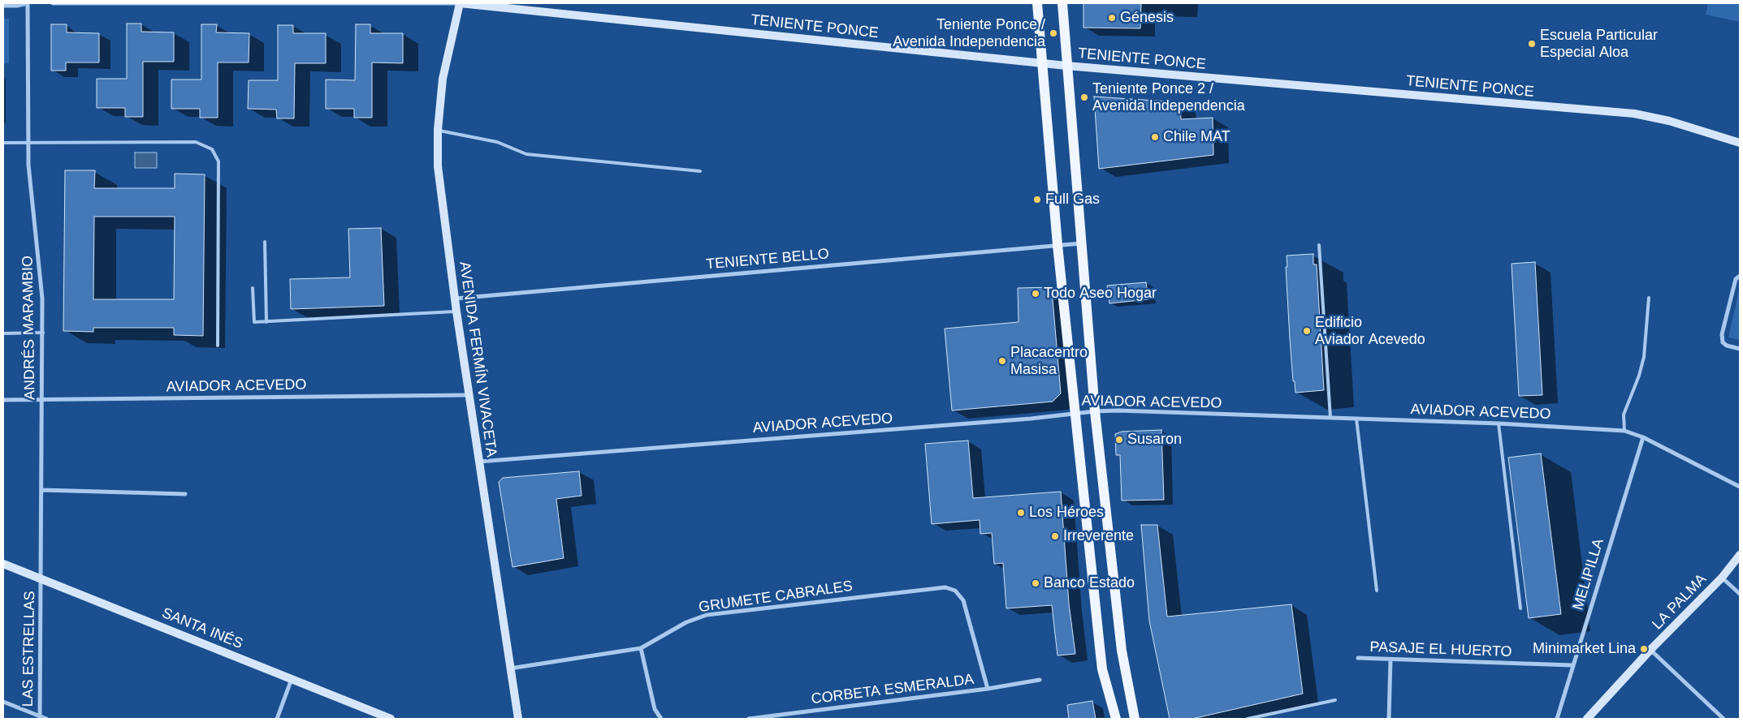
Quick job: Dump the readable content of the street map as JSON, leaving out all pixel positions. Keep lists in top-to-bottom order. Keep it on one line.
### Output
{"streets":{"street":["TENIENTE PONCE","TENIENTE BELLO","ANDRÉS MARAMBIO","AVENIDA FERMÍN VIVACETA","AVIADOR ACEVEDO","MELIPILLA","GRUMETE CABRALES","LA PALMA","SANTA INÉS","LAS ESTRELLAS","PASAJE EL HUERTO","CORBETA ESMERALDA"]},"crossings":[["TENIENTE PONCE","AVENIDA FERMÍN VIVACETA"],["TENIENTE BELLO","AVENIDA FERMÍN VIVACETA"],["ANDRÉS MARAMBIO","AVIADOR ACEVEDO"],["ANDRÉS MARAMBIO","SANTA INÉS"],["ANDRÉS MARAMBIO","LAS ESTRELLAS"],["AVENIDA FERMÍN VIVACETA","AVIADOR ACEVEDO"],["AVENIDA FERMÍN VIVACETA","GRUMETE CABRALES"],["AVIADOR ACEVEDO","MELIPILLA"],["MELIPILLA","PASAJE EL HUERTO"],["GRUMETE CABRALES","CORBETA ESMERALDA"],["SANTA INÉS","LAS ESTRELLAS"]],"places":["Génesis","Teniente Ponce / Avenida Independencia","Escuela Particular Especial Aloa","Teniente Ponce 2 / Avenida Independencia","Chile MAT","Full Gas","Todo Aseo Hogar","Edificio Aviador Acevedo","Placacentro Masisa","Susaron","Los Héroes","Irreverente","Banco Estado","Minimarket Lina"]}
